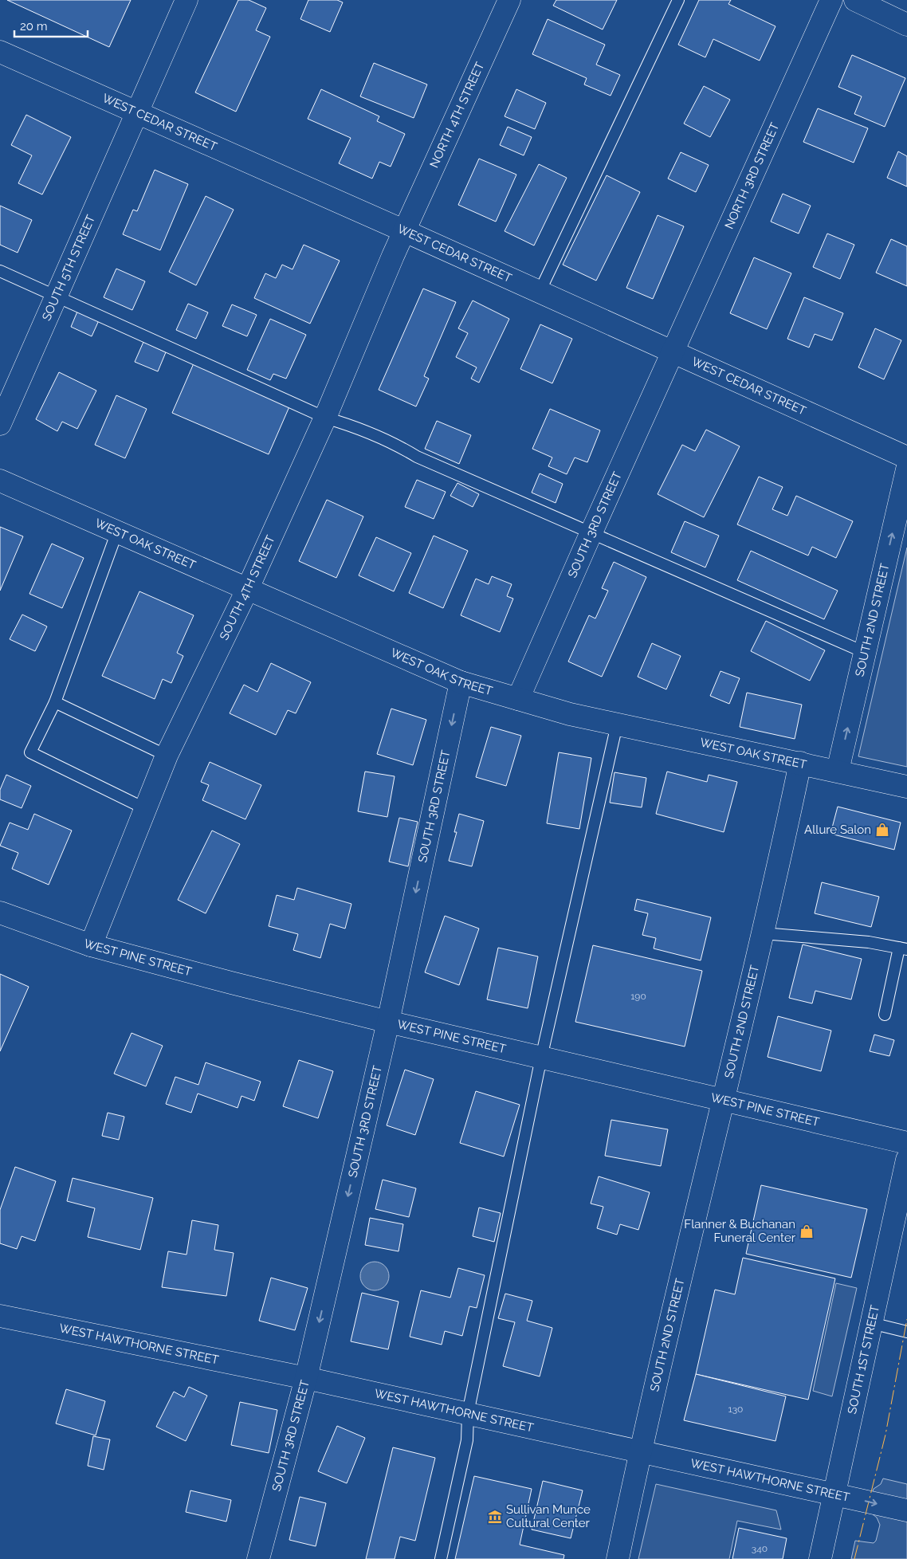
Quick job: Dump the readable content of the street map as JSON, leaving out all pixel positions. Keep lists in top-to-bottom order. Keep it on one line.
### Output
{"streets":{"street":["NORTH 4TH STREET","WEST CEDAR STREET","NORTH 3RD STREET","SOUTH 5TH STREET","SOUTH 3RD STREET","WEST OAK STREET","SOUTH 4TH STREET","SOUTH 2ND STREET","WEST PINE STREET","WEST HAWTHORNE STREET","SOUTH 1ST STREET"]},"crossings":[["NORTH 4TH STREET","WEST CEDAR STREET"],["NORTH 4TH STREET","SOUTH 4TH STREET"],["WEST CEDAR STREET","NORTH 3RD STREET"],["WEST CEDAR STREET","SOUTH 5TH STREET"],["WEST CEDAR STREET","SOUTH 3RD STREET"],["WEST CEDAR STREET","SOUTH 4TH STREET"],["NORTH 3RD STREET","SOUTH 3RD STREET"],["SOUTH 3RD STREET","WEST OAK STREET"],["SOUTH 3RD STREET","WEST PINE STREET"],["SOUTH 3RD STREET","WEST HAWTHORNE STREET"],["WEST OAK STREET","SOUTH 4TH STREET"],["WEST OAK STREET","SOUTH 2ND STREET"],["SOUTH 4TH STREET","WEST PINE STREET"],["SOUTH 2ND STREET","WEST PINE STREET"],["SOUTH 2ND STREET","WEST HAWTHORNE STREET"],["WEST HAWTHORNE STREET","SOUTH 1ST STREET"]],"one_way":["SOUTH 3RD STREET"],"places":{"shop":["Allure Salon","Flanner & Buchanan Funeral Center"],"museum":["Sullivan Munce Cultural Center"]},"house_numbers":["190","130","340"],"scale_bar":"20 m"}
